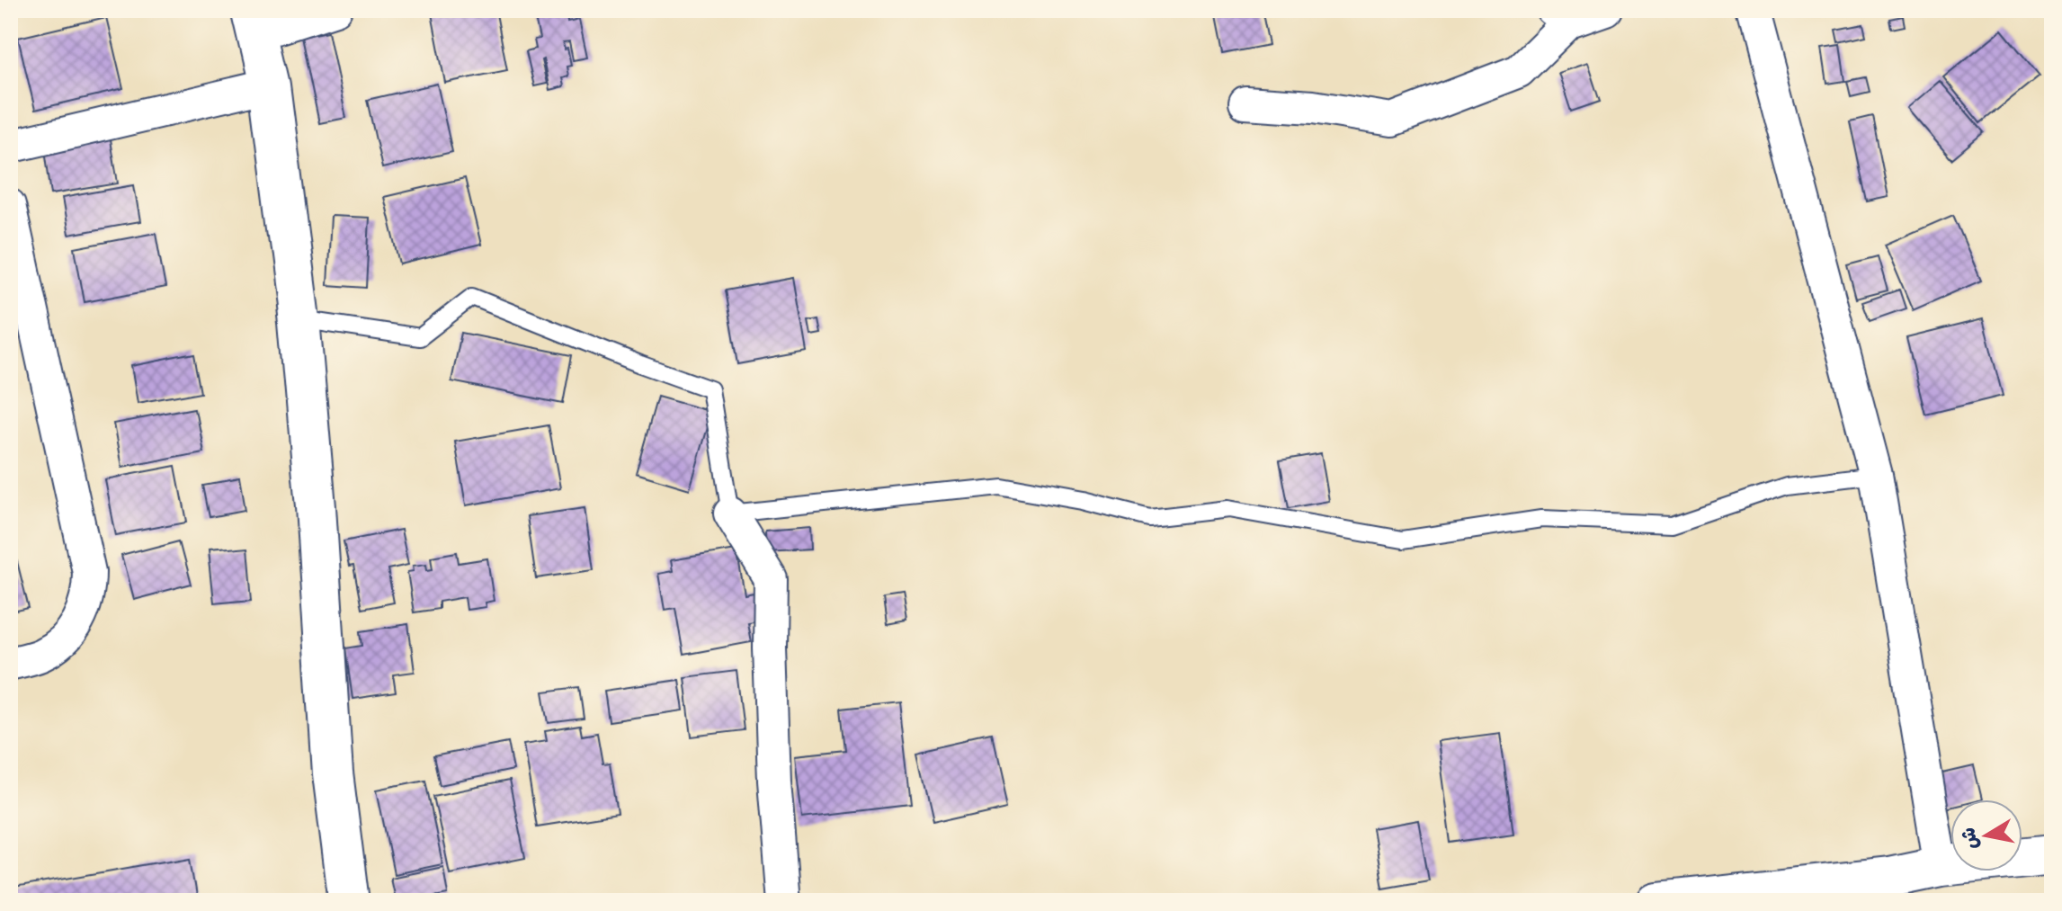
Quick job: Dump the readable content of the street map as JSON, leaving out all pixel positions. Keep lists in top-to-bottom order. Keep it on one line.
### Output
{"north":"left"}
